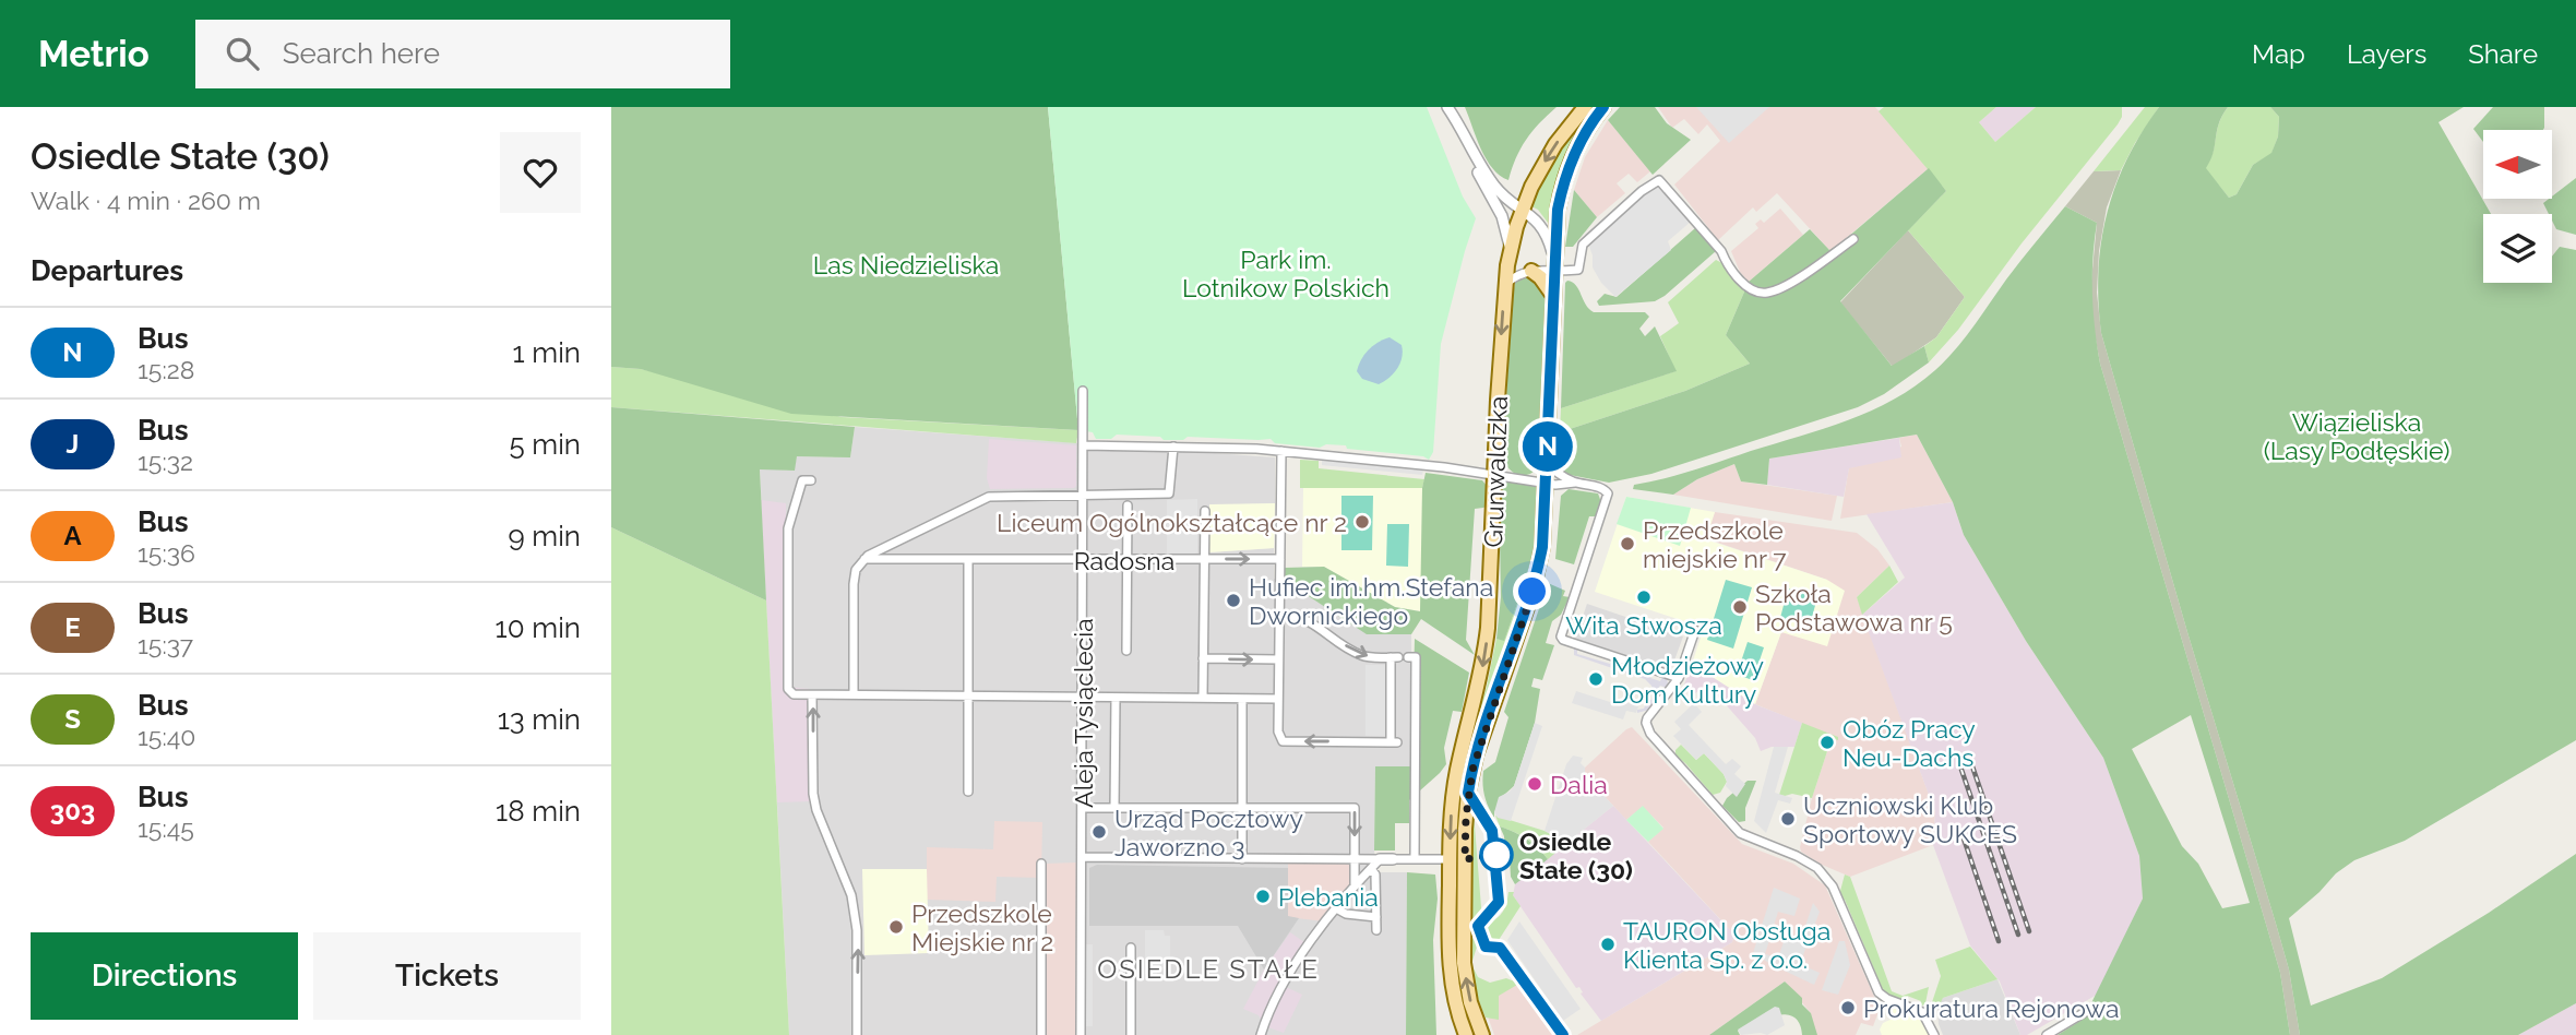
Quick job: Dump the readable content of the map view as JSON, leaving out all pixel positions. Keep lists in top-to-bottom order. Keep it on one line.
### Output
{"streets":{"main road":["Grunwaldzka"],"street":["Radosna","Aleja Tysiąclecia"]},"crossings":[["Radosna","Aleja Tysiąclecia"]],"districts":["OSIEDLE STAŁE"],"parks":["Park im. Lotnikow Polskich","Las Niedzieliska","Wiązieliska (Lasy Podłęskie)"],"places":["Liceum Ogólnokształcące nr 2","Przedszkole miejskie nr 7","Wita Stwosza","Hufiec im.hm.Stefana Dwornickiego","Szkoła Podstawowa nr 5","Młodzieżowy Dom Kultury","Obóz Pracy Neu-Dachs","Dalia","Uczniowski Klub Sportowy SUKCES","Urząd Pocztowy Jaworzno 3","Osiedle Stałe (30)","Plebania","Przedszkole Miejskie nr 2","TAURON Obsługa Klienta Sp. z o.o.","Prokuratura Rejonowa"],"lines":["bus line N"],"north":"left","page":{"header":"Metrio","search":"Search here","nav":["Map","Layers","Share"],"heading":[["Osiedle Stałe (30)","Walk · 4 min · 260 m"],"Departures"],"on_map":"N","list":[{"mark":"N","name":"Bus","note":"15:28","value":"1 min"},{"mark":"J","name":"Bus","note":"15:32","value":"5 min"},{"mark":"A","name":"Bus","note":"15:36","value":"9 min"},{"mark":"E","name":"Bus","note":"15:37","value":"10 min"},{"mark":"S","name":"Bus","note":"15:40","value":"13 min"},{"mark":"303","name":"Bus","note":"15:45","value":"18 min"}],"buttons":["Directions","Tickets"]}}
